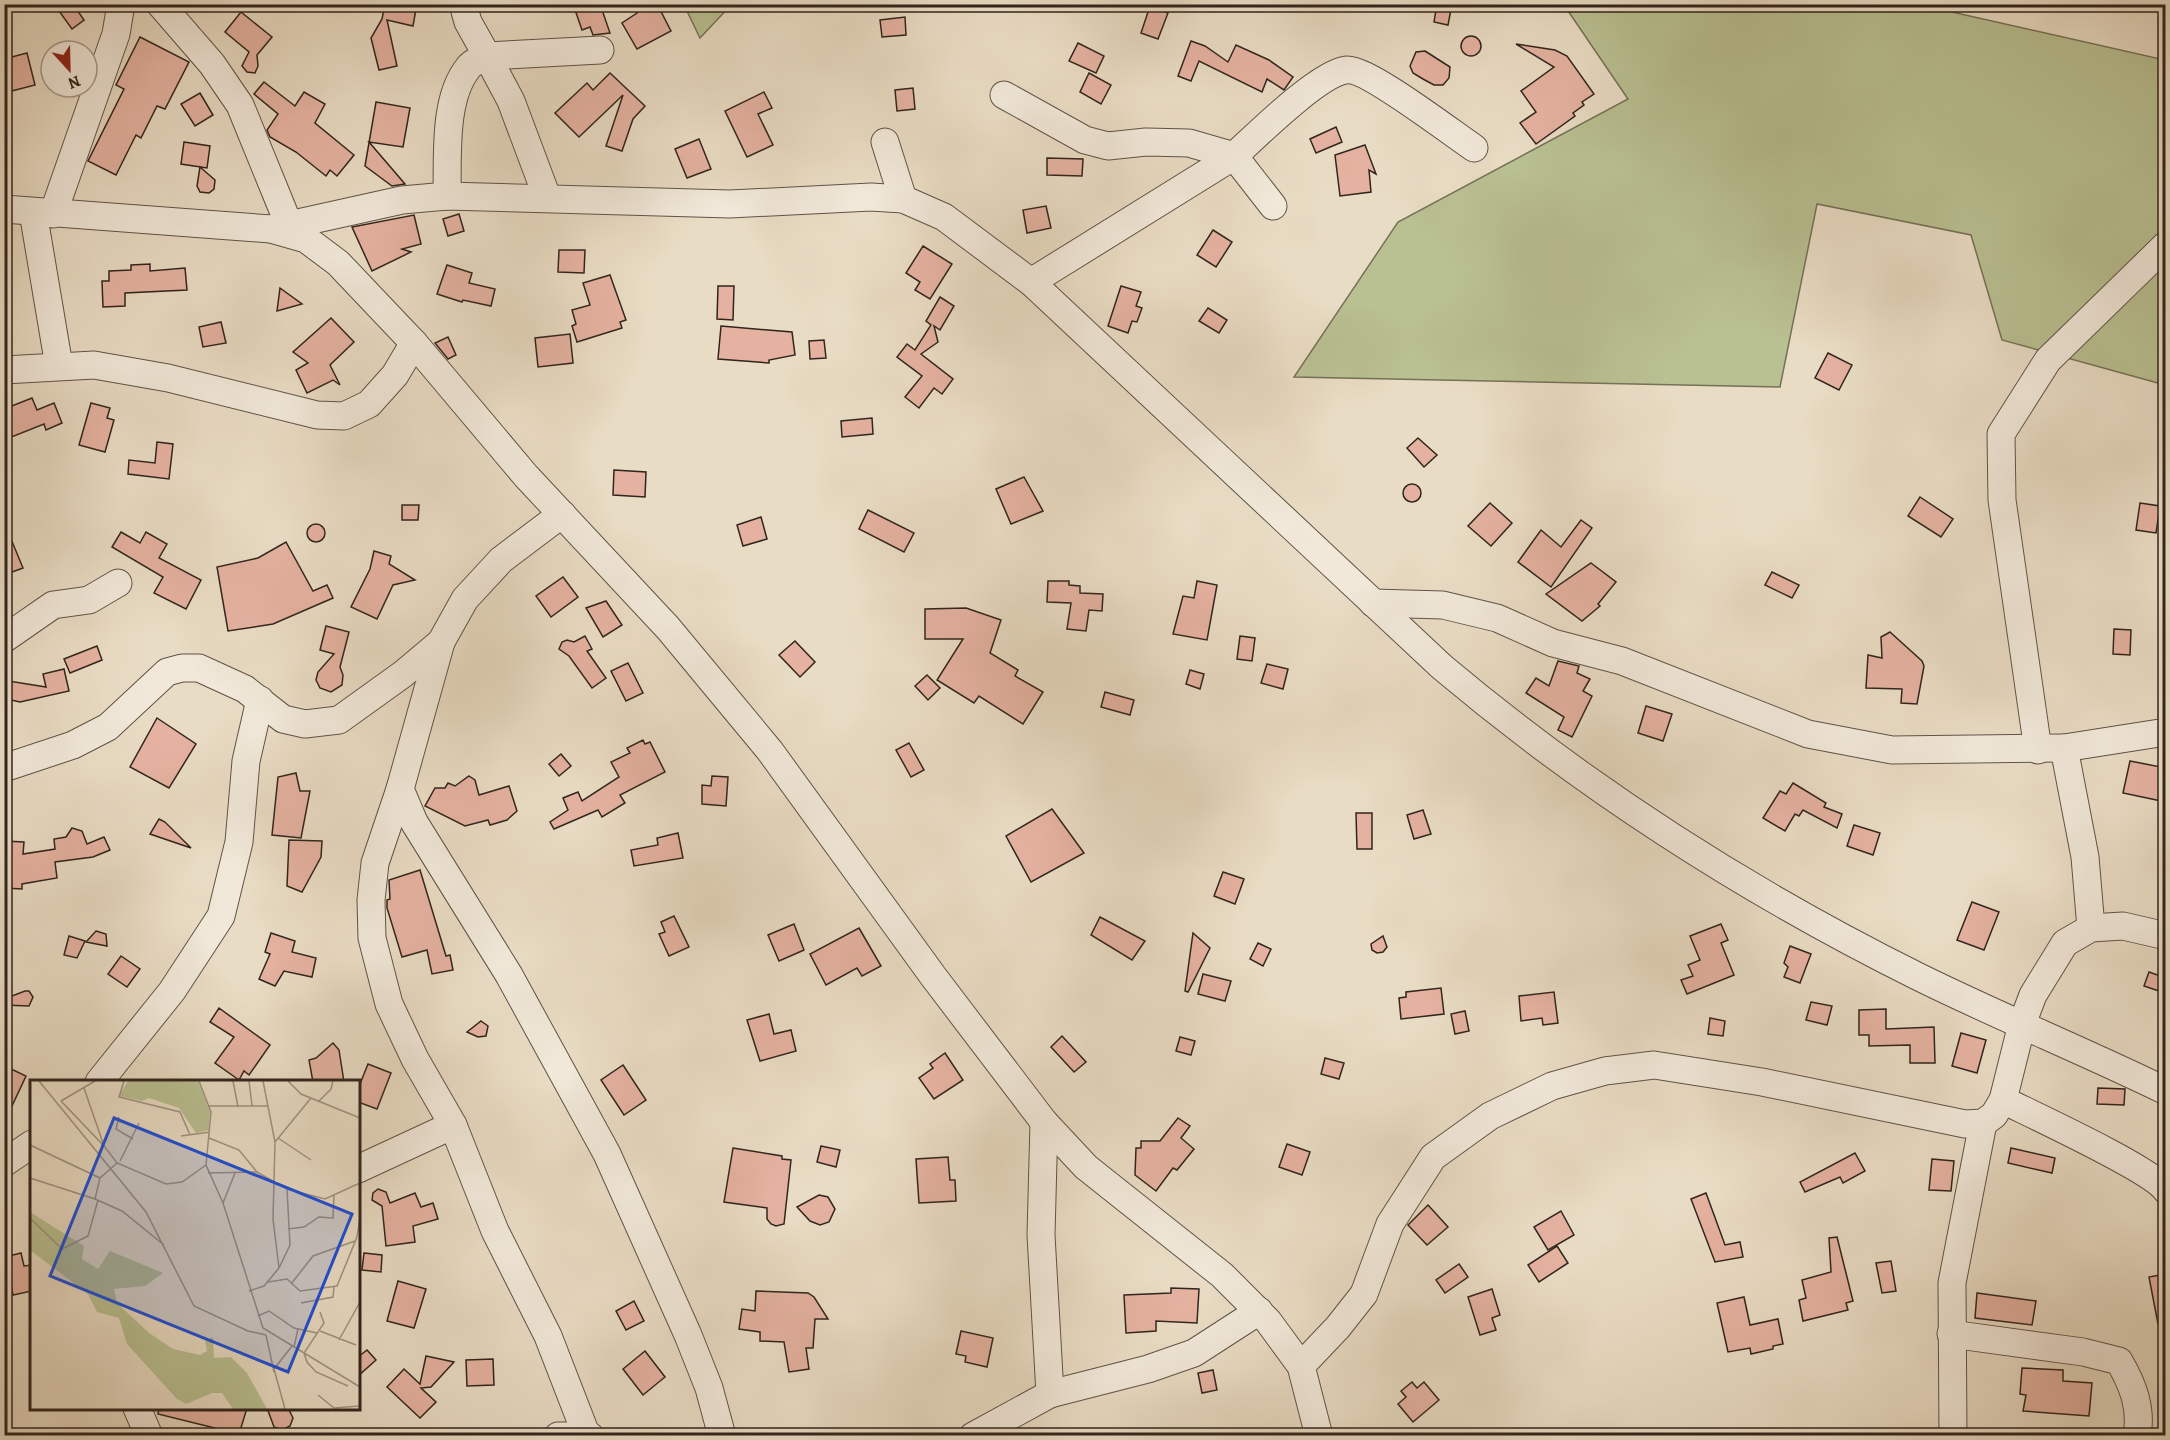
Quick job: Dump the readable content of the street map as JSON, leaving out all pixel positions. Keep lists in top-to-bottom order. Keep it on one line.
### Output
{"north":"bottom"}
